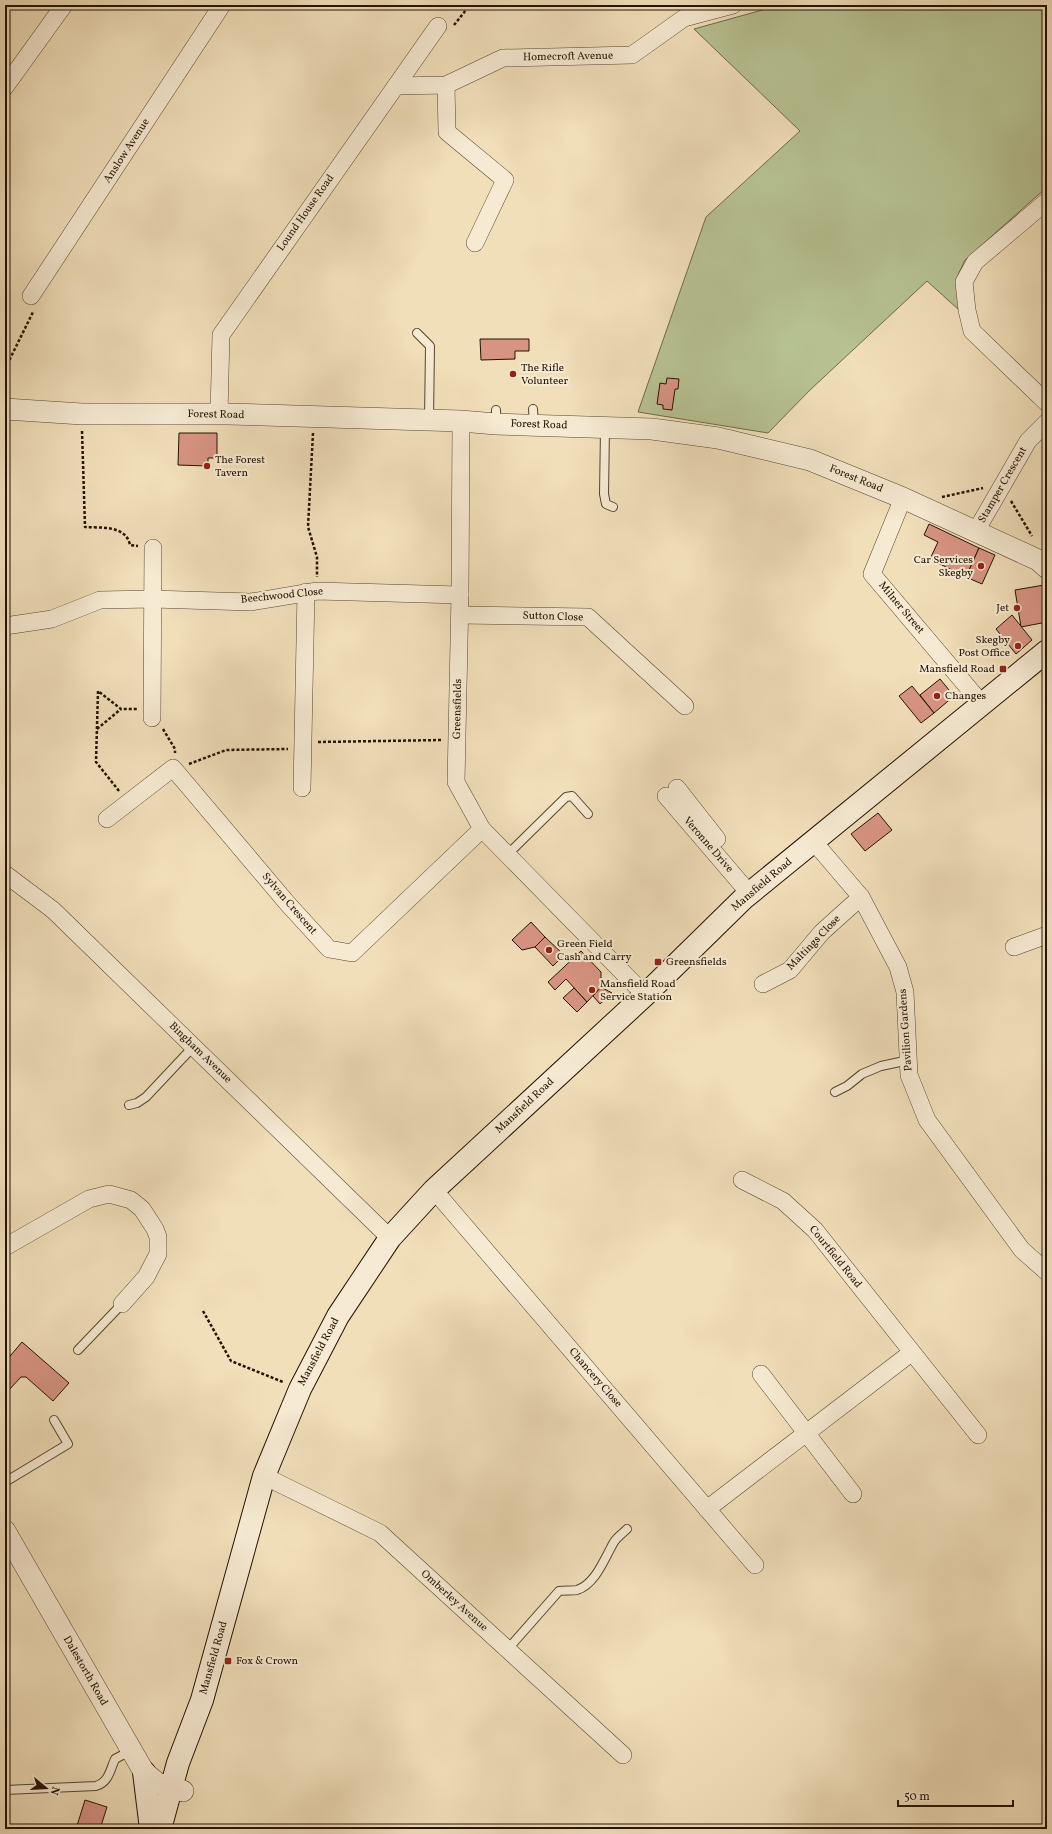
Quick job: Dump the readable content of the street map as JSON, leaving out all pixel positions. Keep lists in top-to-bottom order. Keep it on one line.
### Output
{"streets":{"main road":["Mansfield Road"],"street":["Homecroft Avenue","Anslow Avenue","Lound House Road","Forest Road","Stamper Crescent","Beechwood Close","Milner Street","Sutton Close","Greensfields","Sylvan Crescent","Maltings Close","Pavilion Gardens","Bingham Avenue","Courtfield Road","Chancery Close","Omberley Avenue","Dalestorth Road"]},"crossings":[["Homecroft Avenue","Lound House Road"],["Lound House Road","Forest Road"],["Forest Road","Stamper Crescent"],["Forest Road","Milner Street"],["Forest Road","Greensfields"],["Beechwood Close","Greensfields"],["Milner Street","Mansfield Road"],["Sutton Close","Greensfields"],["Greensfields","Mansfield Road"],["Greensfields","Sylvan Crescent"],["Mansfield Road","Pavilion Gardens"],["Mansfield Road","Bingham Avenue"],["Mansfield Road","Chancery Close"],["Mansfield Road","Omberley Avenue"],["Mansfield Road","Dalestorth Road"],["Maltings Close","Pavilion Gardens"]],"places":{"other":["The Rifle Volunteer","The Forest Tavern","Car Services Skegby","Jet","Skegby Post Office","Changes","Green Field Cash and Carry","Mansfield Road Service Station"],"transit":["Mansfield Road","Greensfields","Fox & Crown"]},"scale_bar":"50 m","north":"right"}
